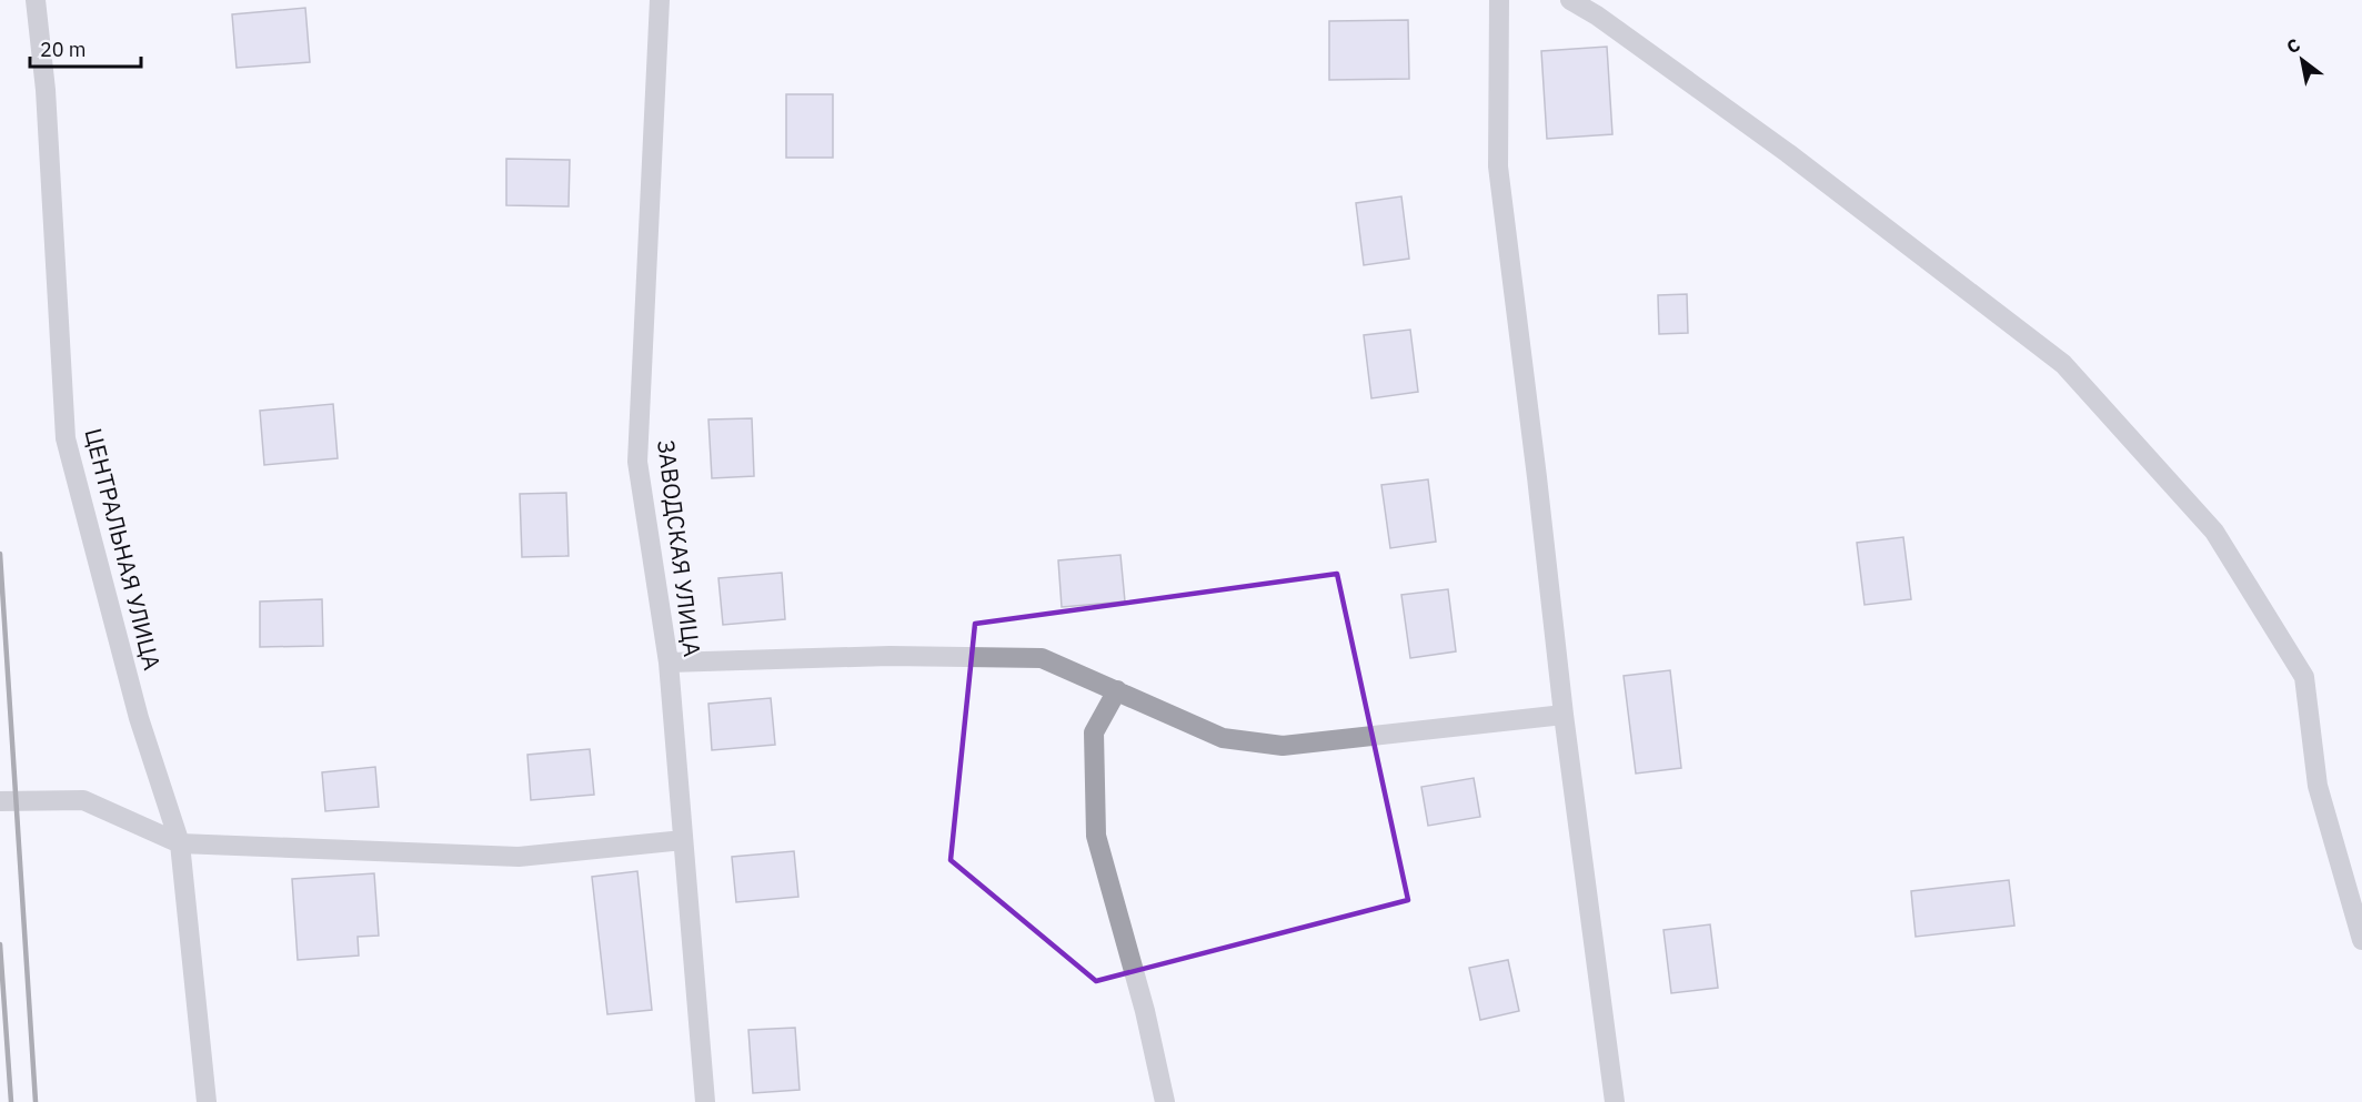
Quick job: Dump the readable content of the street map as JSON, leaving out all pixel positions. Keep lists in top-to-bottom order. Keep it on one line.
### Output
{"streets":{"street":["ЗАВОДСКАЯ УЛИЦА","ЦЕНТРАЛЬНАЯ УЛИЦА"]},"scale_bar":"20 m","north":"top left"}
